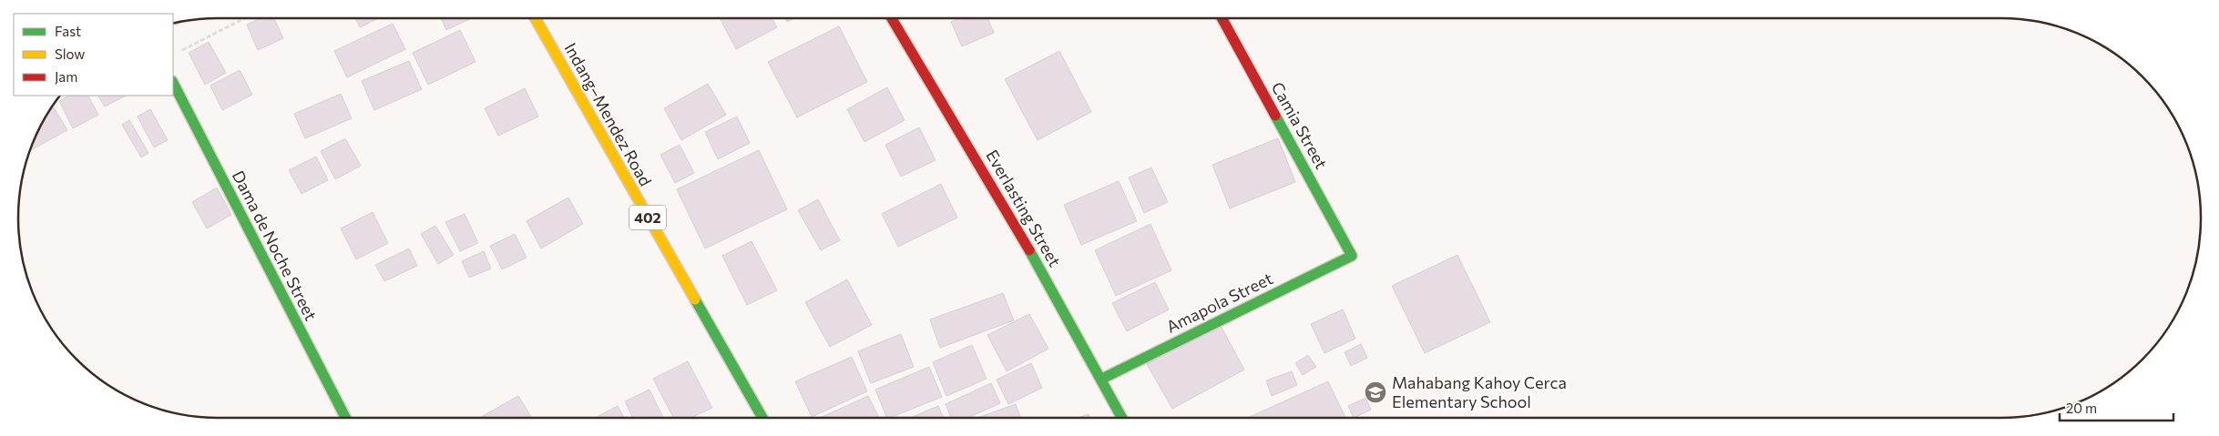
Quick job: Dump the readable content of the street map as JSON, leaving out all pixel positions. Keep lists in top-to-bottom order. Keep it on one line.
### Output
{"streets":{"street":["Indang–Mendez Road","Camia Street","Everlasting Street","402","Dama de Noche Street","Amapola Street"]},"crossings":[["Camia Street","Amapola Street"],["Everlasting Street","Amapola Street"]],"places":{"school or university":["Mahabang Kahoy Cerca Elementary School"]},"legend":["Fast","Slow","Jam"],"scale_bar":"20 m"}
